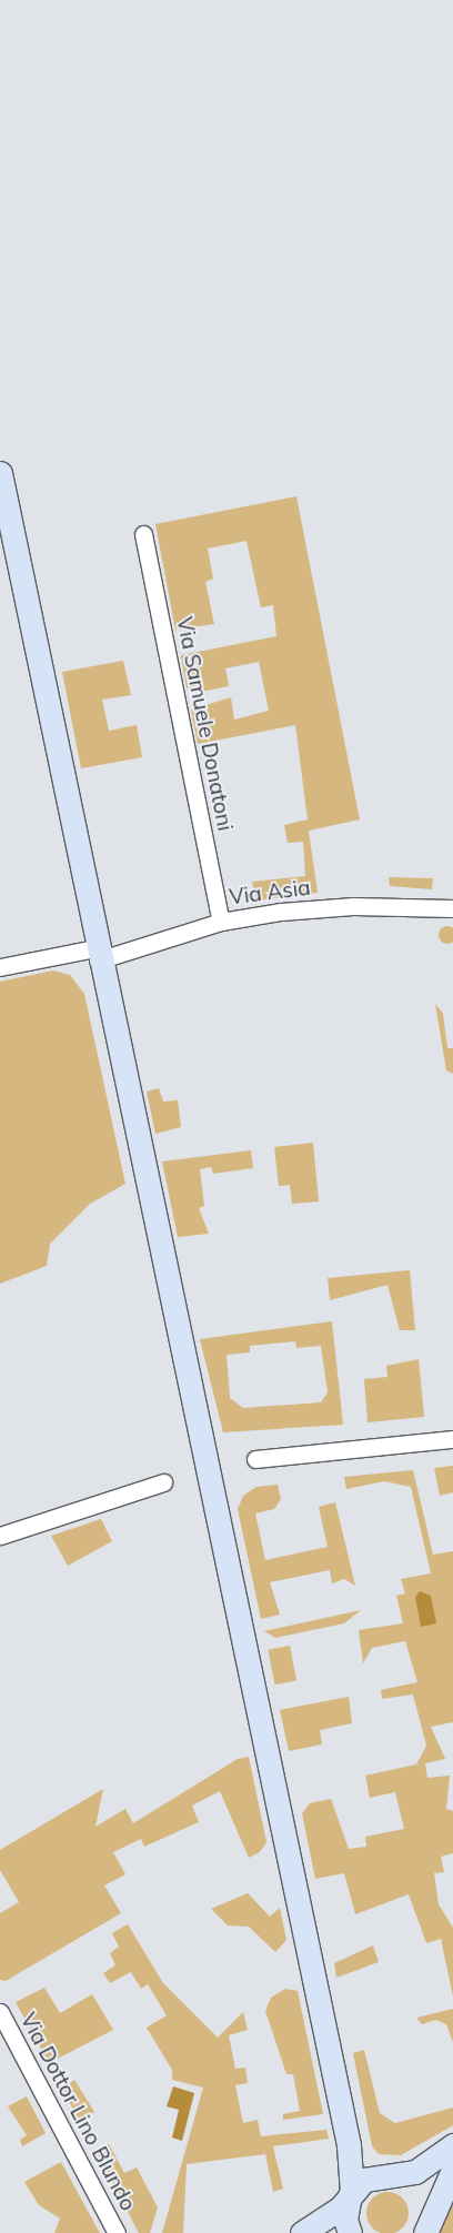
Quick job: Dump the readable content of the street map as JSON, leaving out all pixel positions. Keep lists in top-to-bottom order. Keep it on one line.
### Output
{"streets":{"street":["Via Samuele Donatoni","Via Asia","Via Dottor Lino Blundo"]},"crossings":[["Via Samuele Donatoni","Via Asia"]]}
